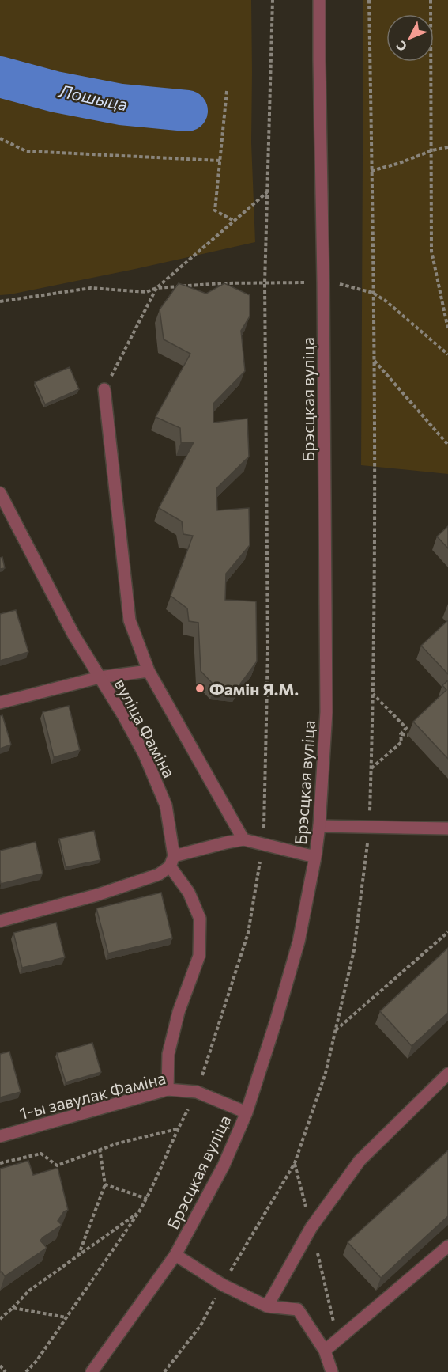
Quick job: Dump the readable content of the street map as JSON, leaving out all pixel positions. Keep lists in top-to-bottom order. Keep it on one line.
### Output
{"streets":{"street":["Брэсцкая вуліца","вуліца Фаміна","1-ы завулак Фаміна"]},"crossings":[["Брэсцкая вуліца","1-ы завулак Фаміна"]],"water":["Лошыца"],"places":["Фамін Я.М."],"north":"bottom left"}
